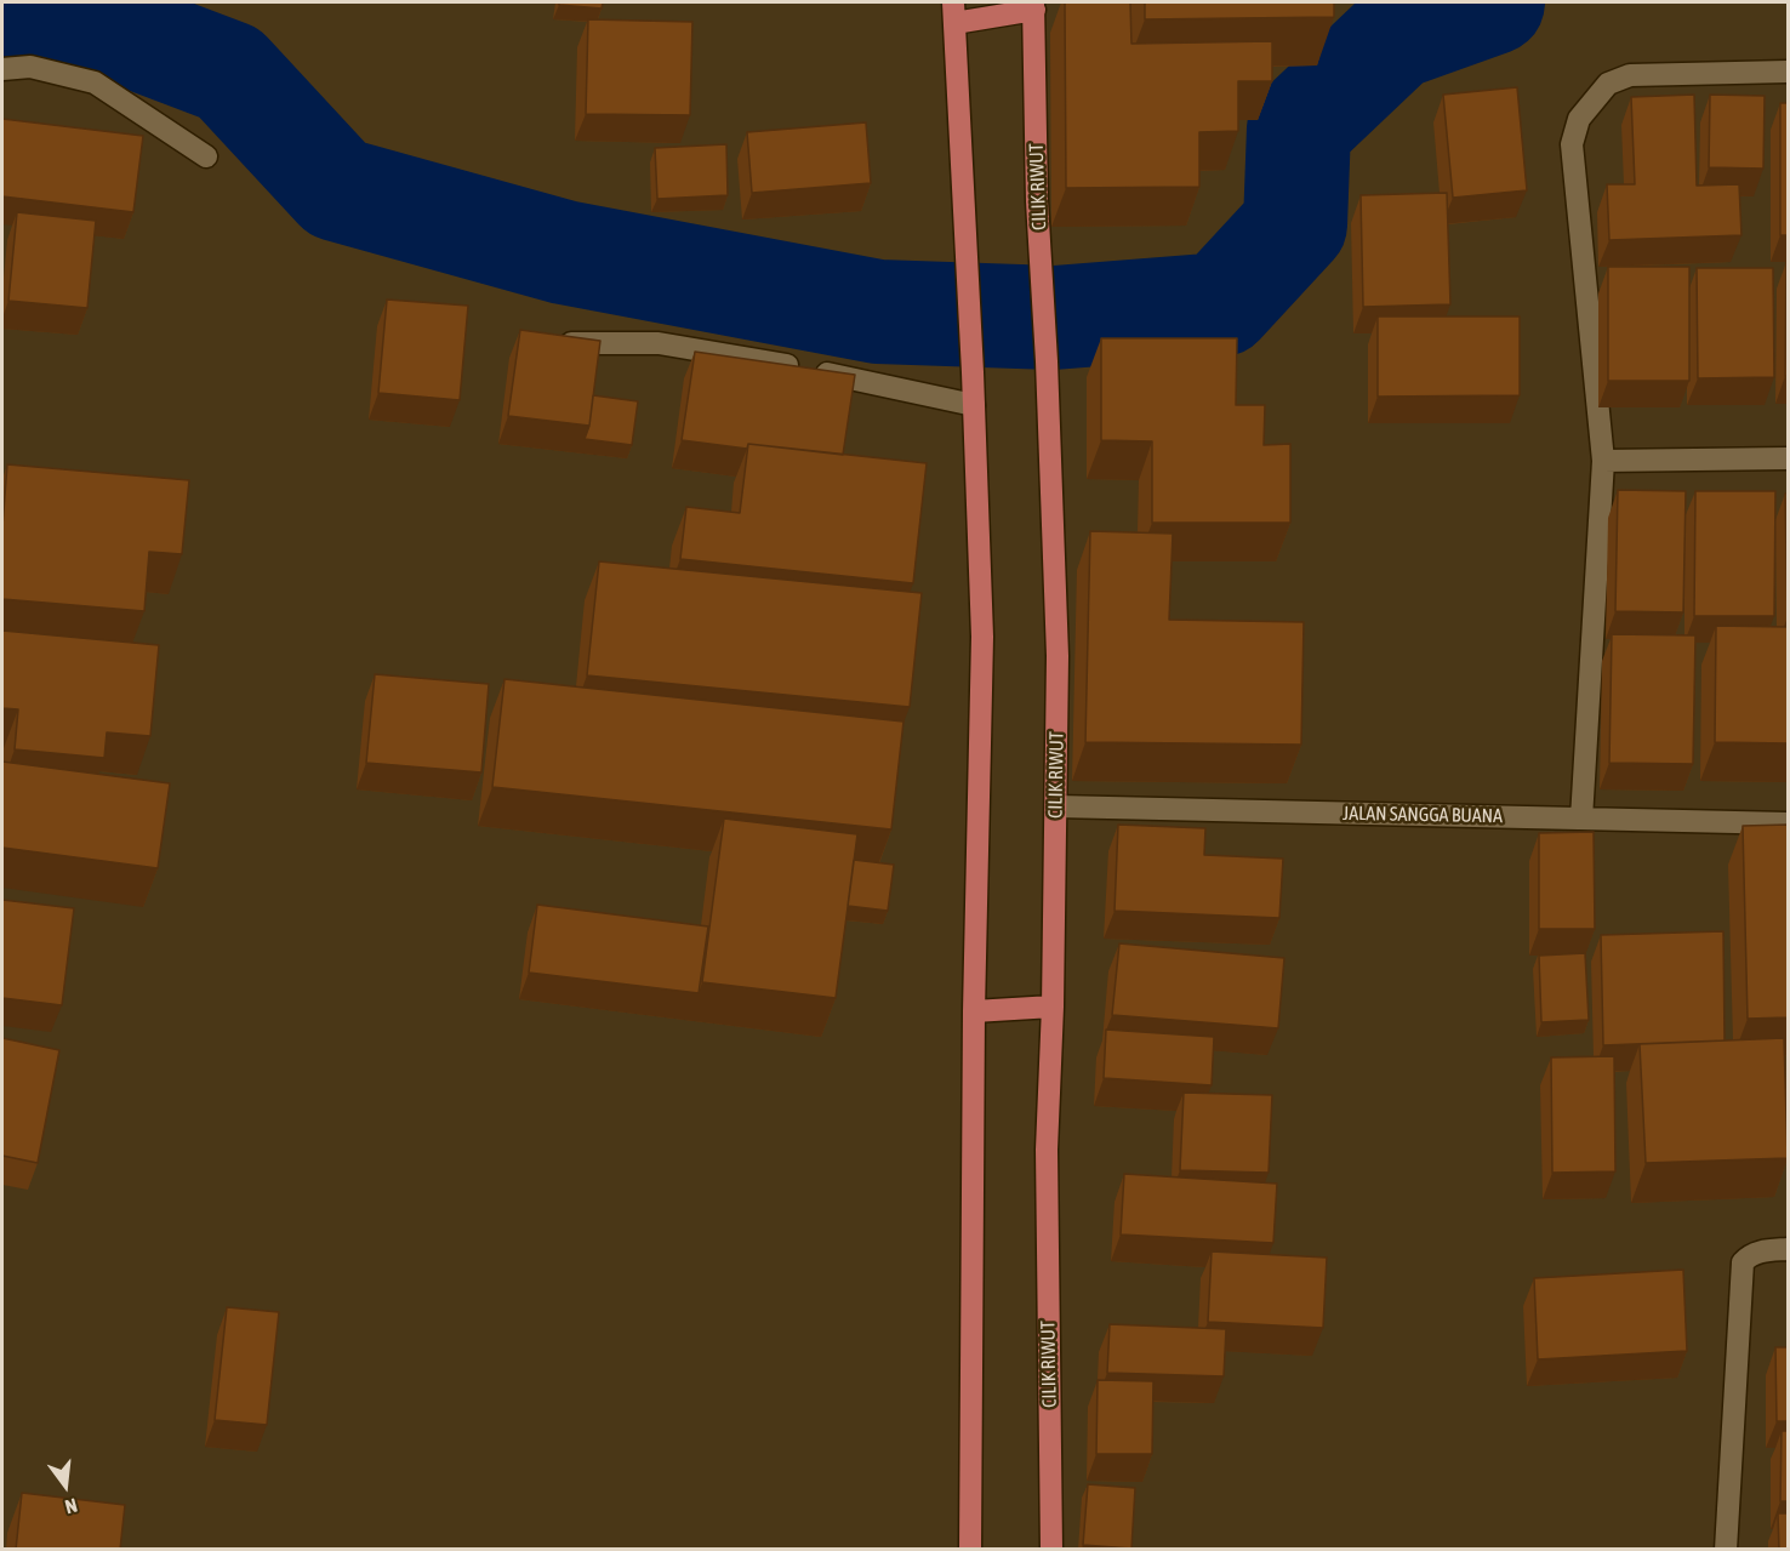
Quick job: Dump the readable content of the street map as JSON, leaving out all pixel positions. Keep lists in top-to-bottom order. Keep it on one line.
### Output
{"streets":{"main road":["CILIK RIWUT"],"street":["JALAN SANGGA BUANA"]},"crossings":[["CILIK RIWUT","JALAN SANGGA BUANA"]],"north":"bottom"}
